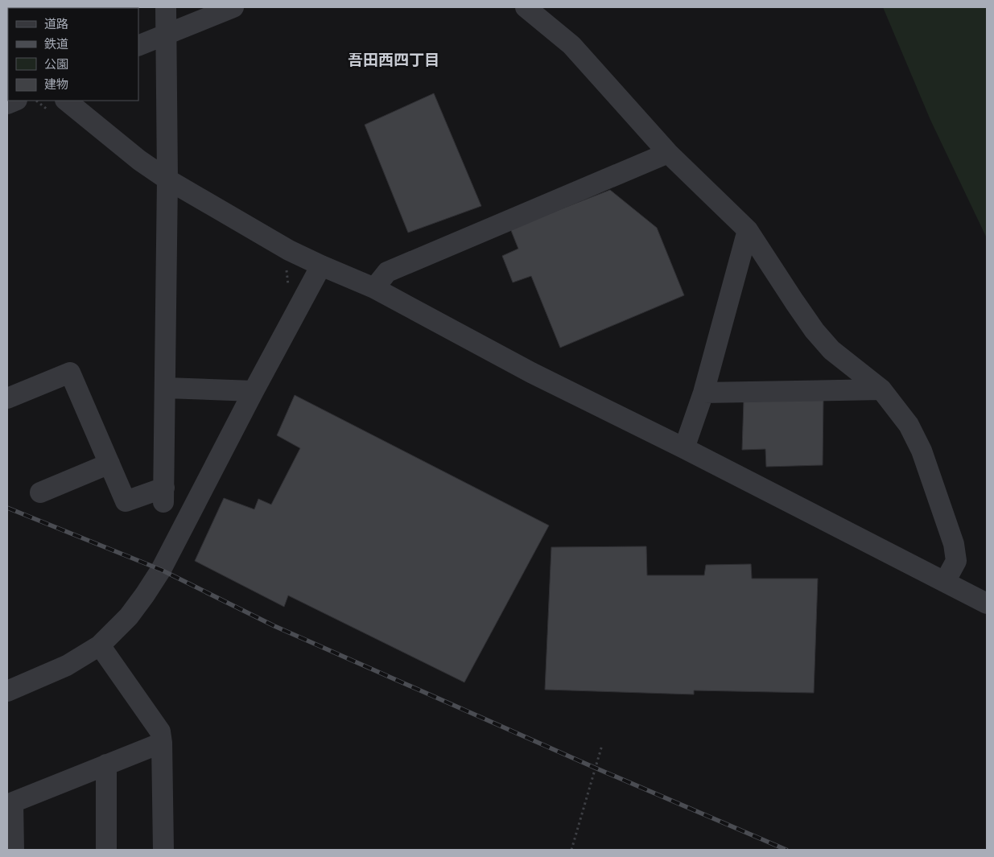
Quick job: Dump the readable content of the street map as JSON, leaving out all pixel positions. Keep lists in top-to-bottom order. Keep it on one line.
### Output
{"districts":["吾田西四丁目"],"legend":["道路","鉄道","公園","建物"]}
